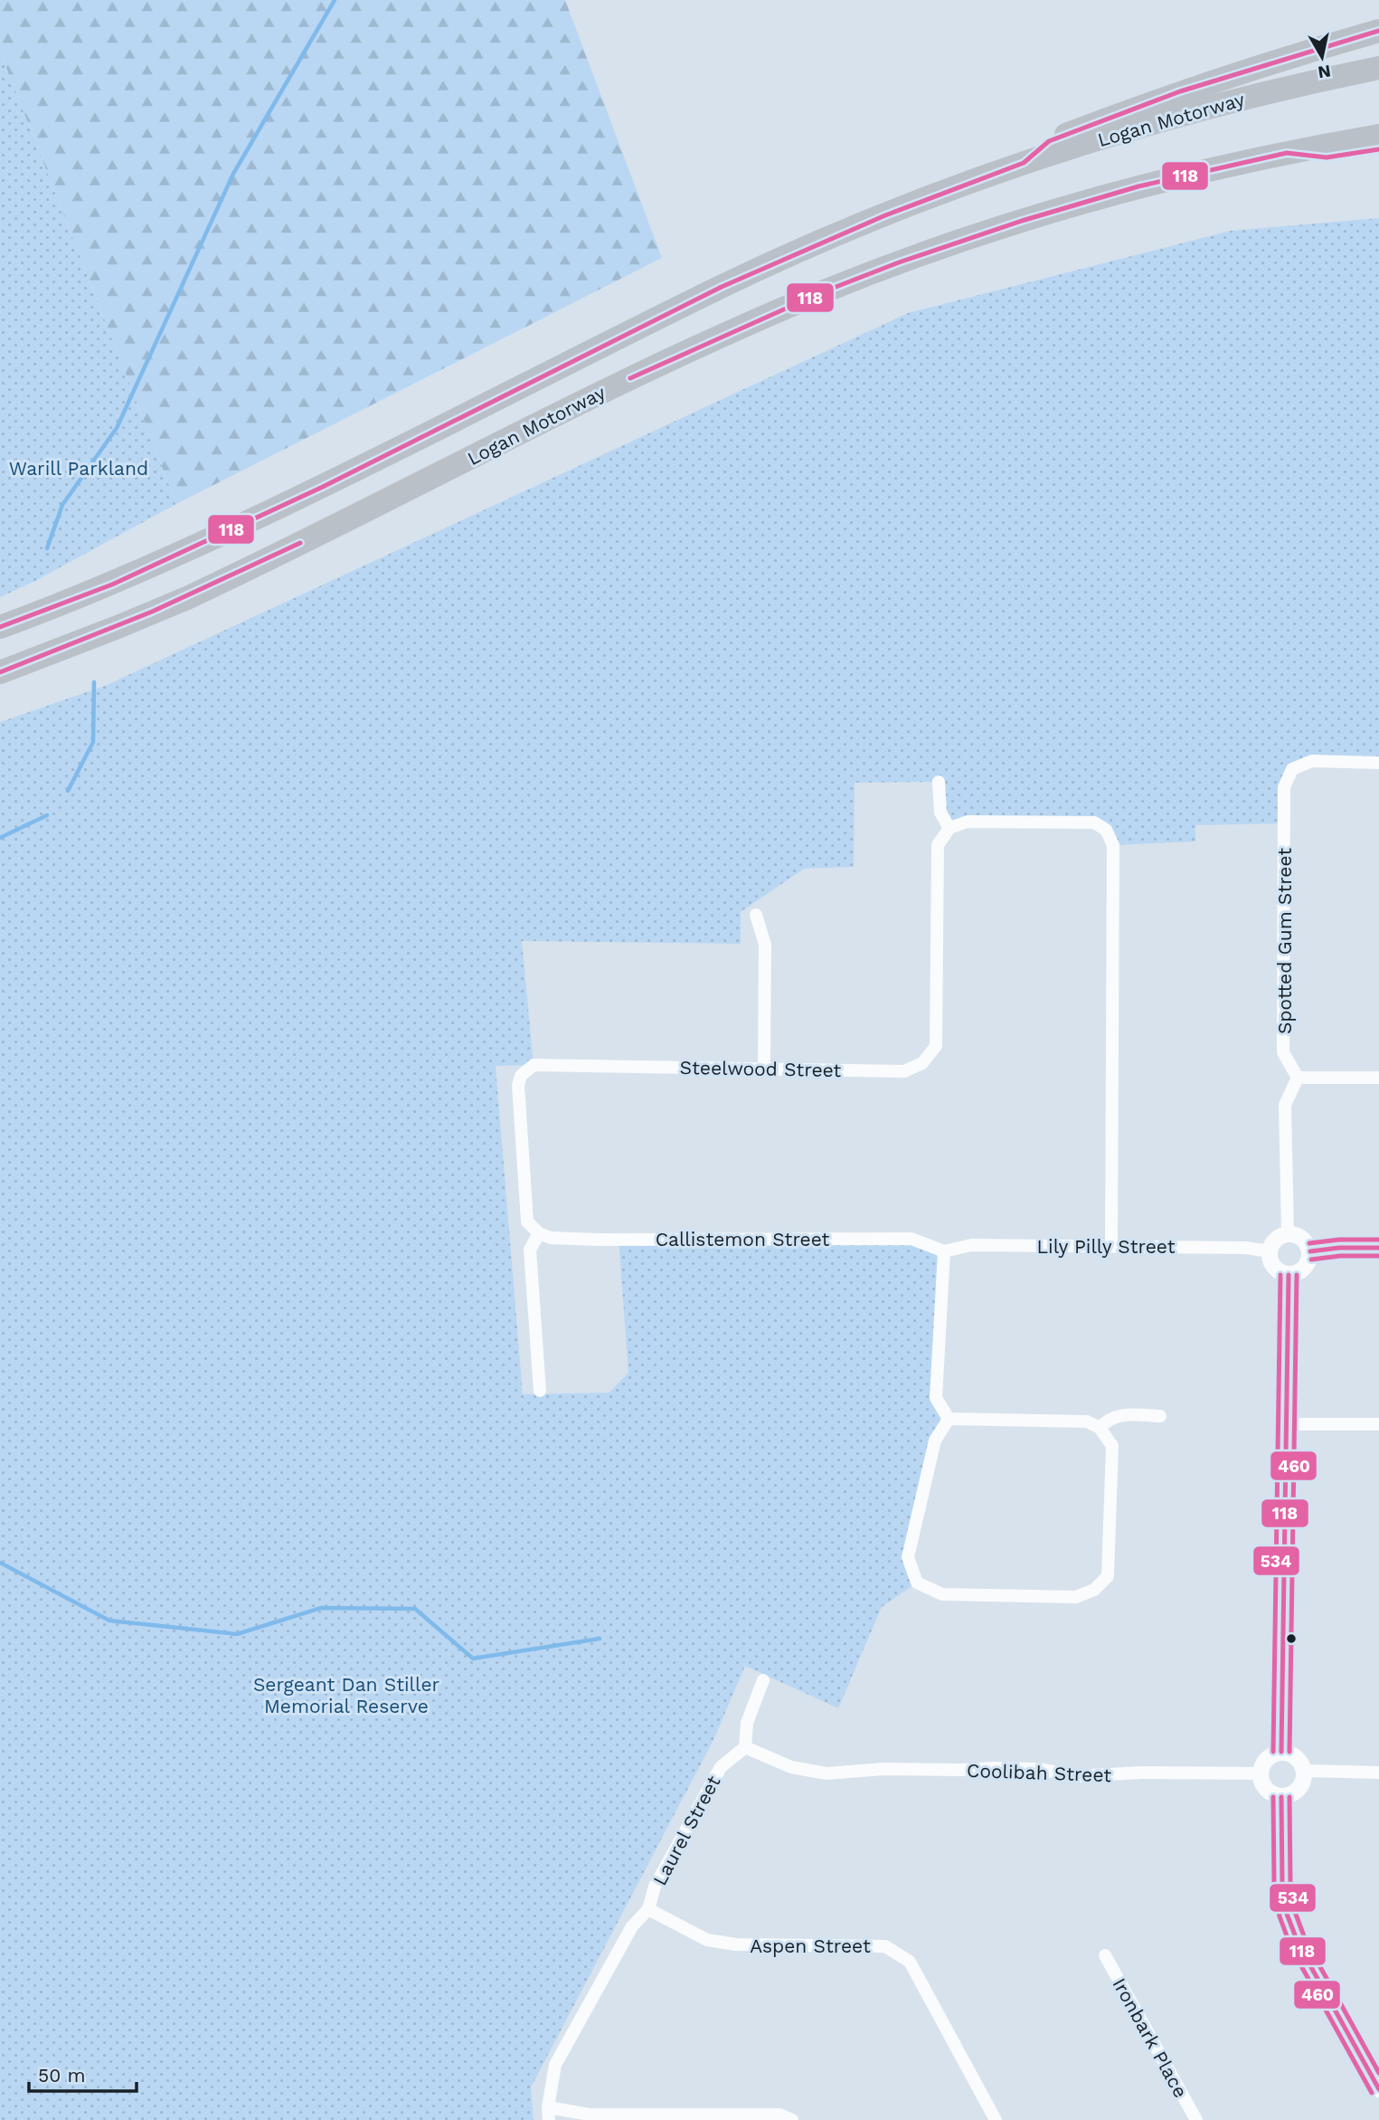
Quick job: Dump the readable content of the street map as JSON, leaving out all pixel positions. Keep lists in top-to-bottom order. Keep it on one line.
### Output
{"streets":{"highway":["Logan Motorway"],"street":["Spotted Gum Street","Steelwood Street","Callistemon Street","Lily Pilly Street","Coolibah Street","Laurel Street","Aspen Street","Ironbark Place"]},"crossings":[["Steelwood Street","Callistemon Street"],["Callistemon Street","Lily Pilly Street"],["Coolibah Street","Laurel Street"],["Laurel Street","Aspen Street"]],"parks":["Warill Parkland","Sergeant Dan Stiller Memorial Reserve"],"lines":["transit line 118","transit line 534","transit line 460"],"scale_bar":"50 m","north":"bottom"}
